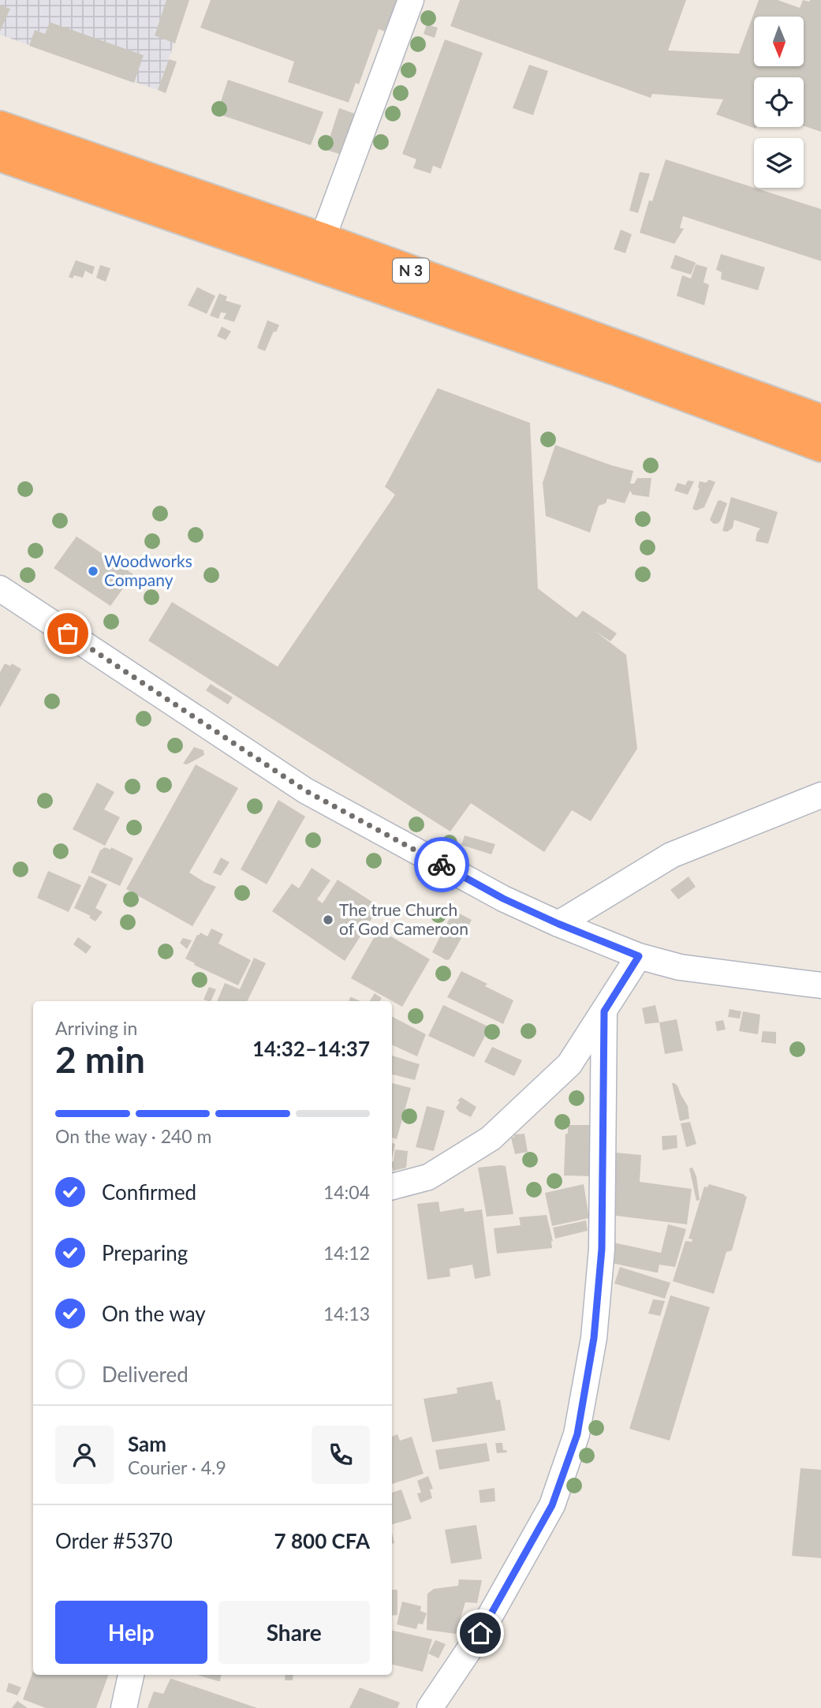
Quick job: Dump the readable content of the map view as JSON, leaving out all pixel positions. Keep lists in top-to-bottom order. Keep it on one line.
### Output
{"streets":{"highway":["N 3"]},"places":["Woodworks Company","The true Church of God Cameroon"],"north":"bottom","page":{"heading":["2 min","Arriving in","14:32–14:37"],"panel":["Sam","Courier · 4.9","Order #5370","7 800 CFA"],"bar":"On the way · 240 m","list":[["Confirmed","14:04"],["Preparing","14:12"],["On the way","14:13"],"Delivered"],"buttons":["Help","Share"]}}
